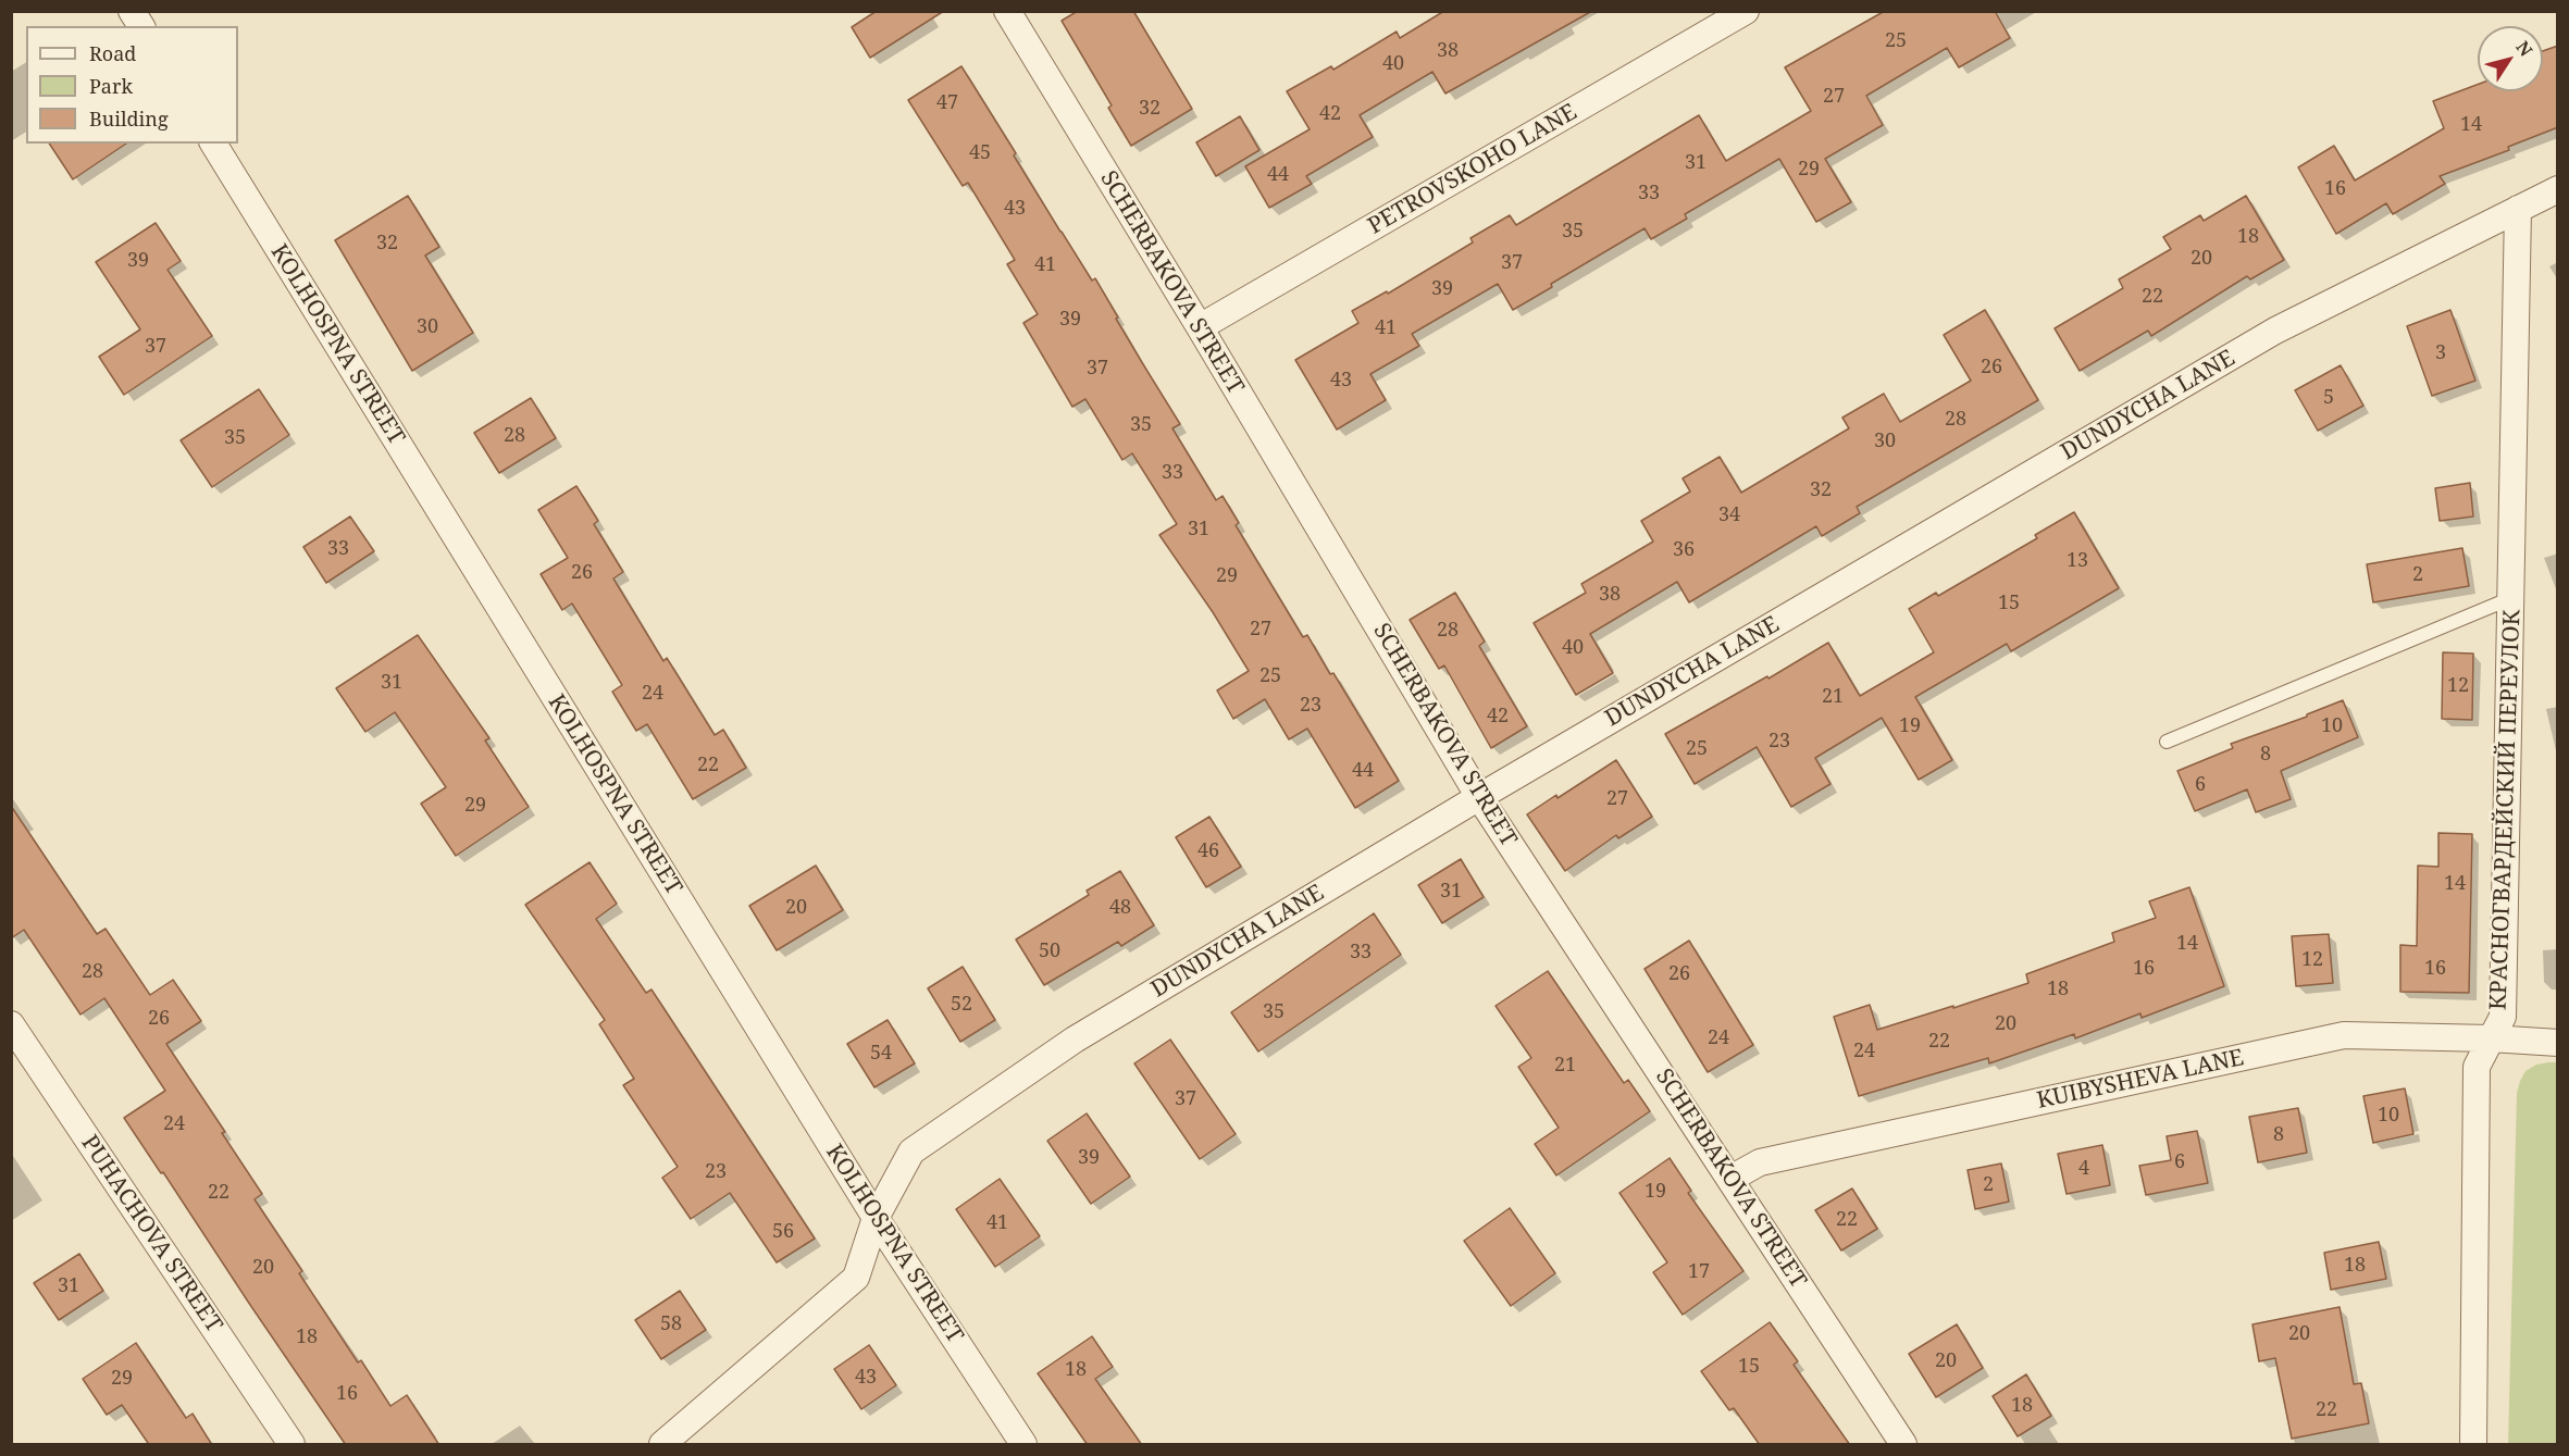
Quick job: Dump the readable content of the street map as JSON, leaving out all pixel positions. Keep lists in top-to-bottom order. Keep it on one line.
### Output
{"streets":{"street":["PETROVSKOHO LANE","SCHERBAKOVA STREET","KOLHOSPNA STREET","DUNDYCHA LANE","КРАСНОГВАРДЕЙСКИЙ ПЕРЕУЛОК","KUIBYSHEVA LANE","PUHACHOVA STREET"]},"crossings":[["PETROVSKOHO LANE","SCHERBAKOVA STREET"],["SCHERBAKOVA STREET","DUNDYCHA LANE"],["SCHERBAKOVA STREET","KUIBYSHEVA LANE"],["KOLHOSPNA STREET","DUNDYCHA LANE"],["DUNDYCHA LANE","КРАСНОГВАРДЕЙСКИЙ ПЕРЕУЛОК"],["КРАСНОГВАРДЕЙСКИЙ ПЕРЕУЛОК","KUIBYSHEVA LANE"]],"house_numbers":["25","38","40","27","47","32","42","14","45","31","29","44","16","33","43","35","18","32","20","39","37","41","39","22","39","30","41","37","3","26","37","43","5","28","35","28","35","30","33","32","34","31","33","36","13","26","2","29","38","15","27","28","40","25","31","12","24","21","23","42","19","10","23","25","8","22","44","6","27","29","46","14","31","20","48","14","50","33","12","16","16","28","26","18","52","35","26","20","24","22","24","54","21","37","10","24","8","39","6","4","23","2","19","22","22","41","56","18","20","17","31","58","20","18","20","15","18","43","29","16","18","22"],"legend":["Road","Park","Building"],"north":"top right"}
